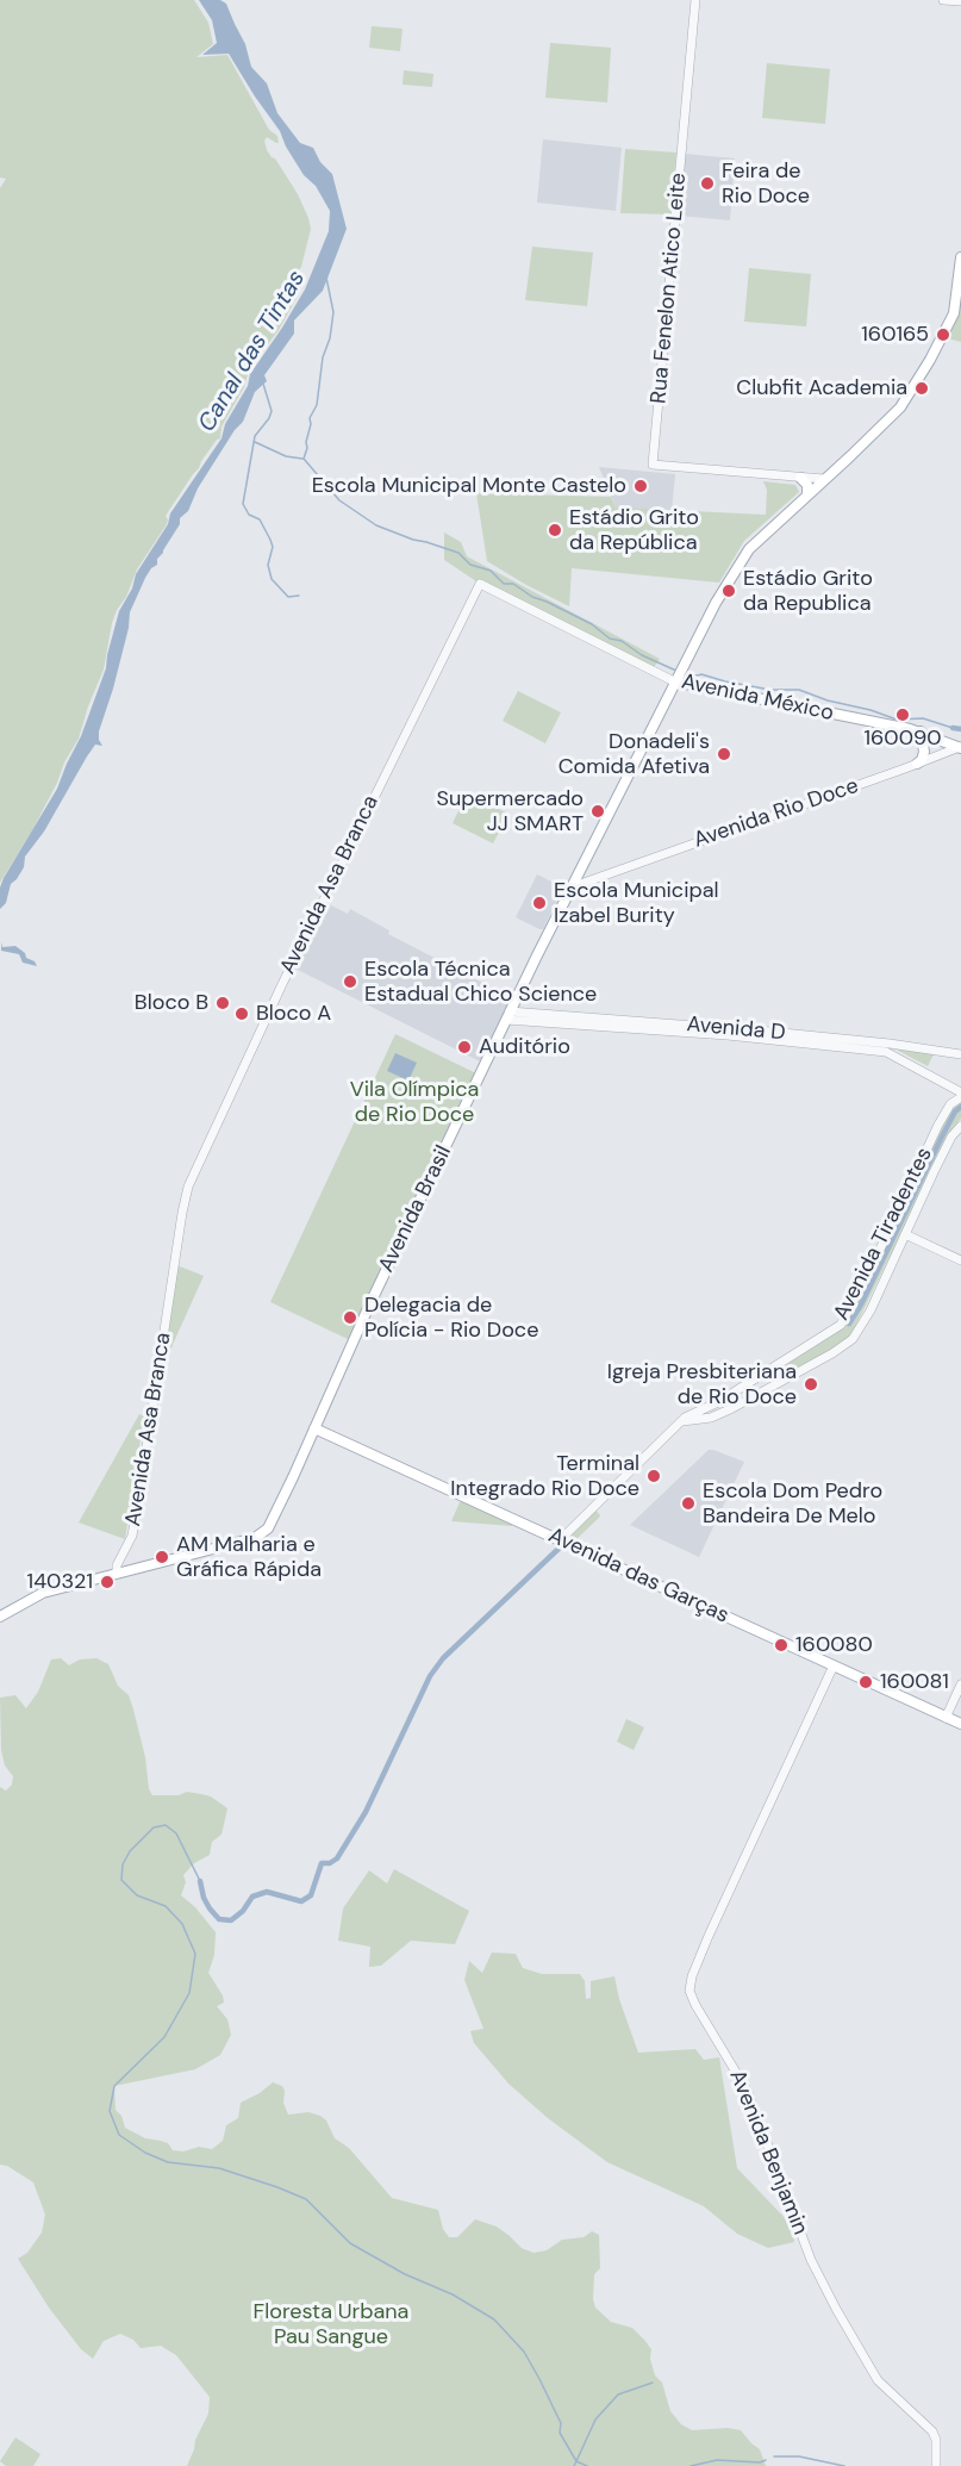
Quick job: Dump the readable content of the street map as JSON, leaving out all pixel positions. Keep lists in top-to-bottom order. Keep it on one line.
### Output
{"streets":{"main road":["Avenida México","Avenida Brasil","Avenida das Garças"],"street":["Rua Fenelon Atico Leite","Avenida Rio Doce","Avenida Asa Branca","Avenida D","Avenida Tiradentes","Avenida Benjamin"]},"crossings":[["Avenida México","Avenida Rio Doce"],["Avenida México","Avenida Asa Branca"],["Avenida México","Avenida Brasil"],["Avenida Rio Doce","Avenida Brasil"],["Avenida Asa Branca","Avenida Brasil"],["Avenida D","Avenida Brasil"],["Avenida D","Avenida Tiradentes"],["Avenida Brasil","Avenida das Garças"],["Avenida Tiradentes","Avenida das Garças"],["Avenida das Garças","Avenida Benjamin"]],"water":["Canal das Tintas"],"parks":["Vila Olímpica de Rio Doce","Floresta Urbana Pau Sangue"],"places":["Feira de Rio Doce","160165","Clubfit Academia","Escola Municipal Monte Castelo","Estádio Grito da República","Estádio Grito da Republica","160090","Donadeli's Comida Afetiva","Supermercado JJ SMART","Escola Municipal Izabel Burity","Escola Técnica Estadual Chico Science","Bloco B","Bloco A","Auditório","Delegacia de Polícia - Rio Doce","Igreja Presbiteriana de Rio Doce","Terminal Integrado Rio Doce","Escola Dom Pedro Bandeira De Melo","AM Malharia e Gráfica Rápida","140321","160080","160081"]}
